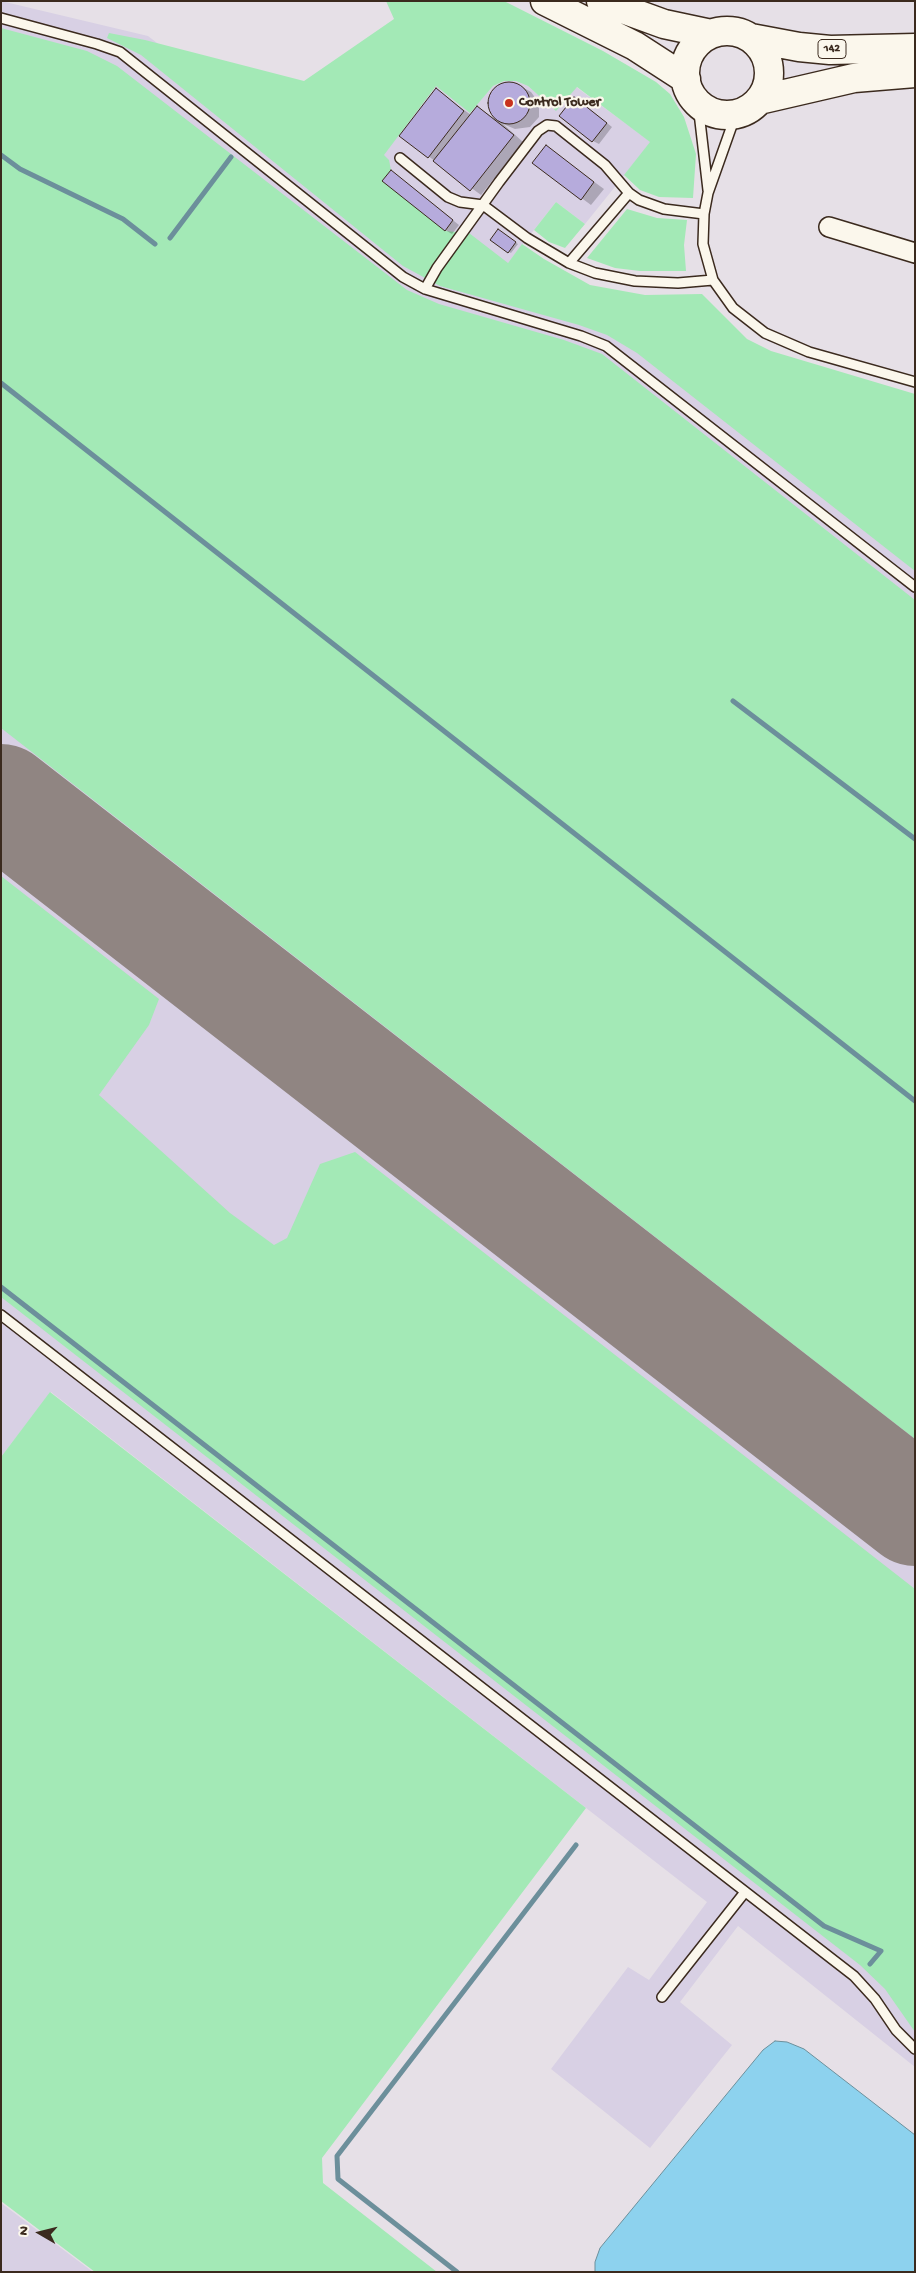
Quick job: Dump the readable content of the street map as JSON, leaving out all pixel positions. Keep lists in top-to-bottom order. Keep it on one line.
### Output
{"streets":{"main road":["142"]},"places":["Control Tower"],"north":"left"}
